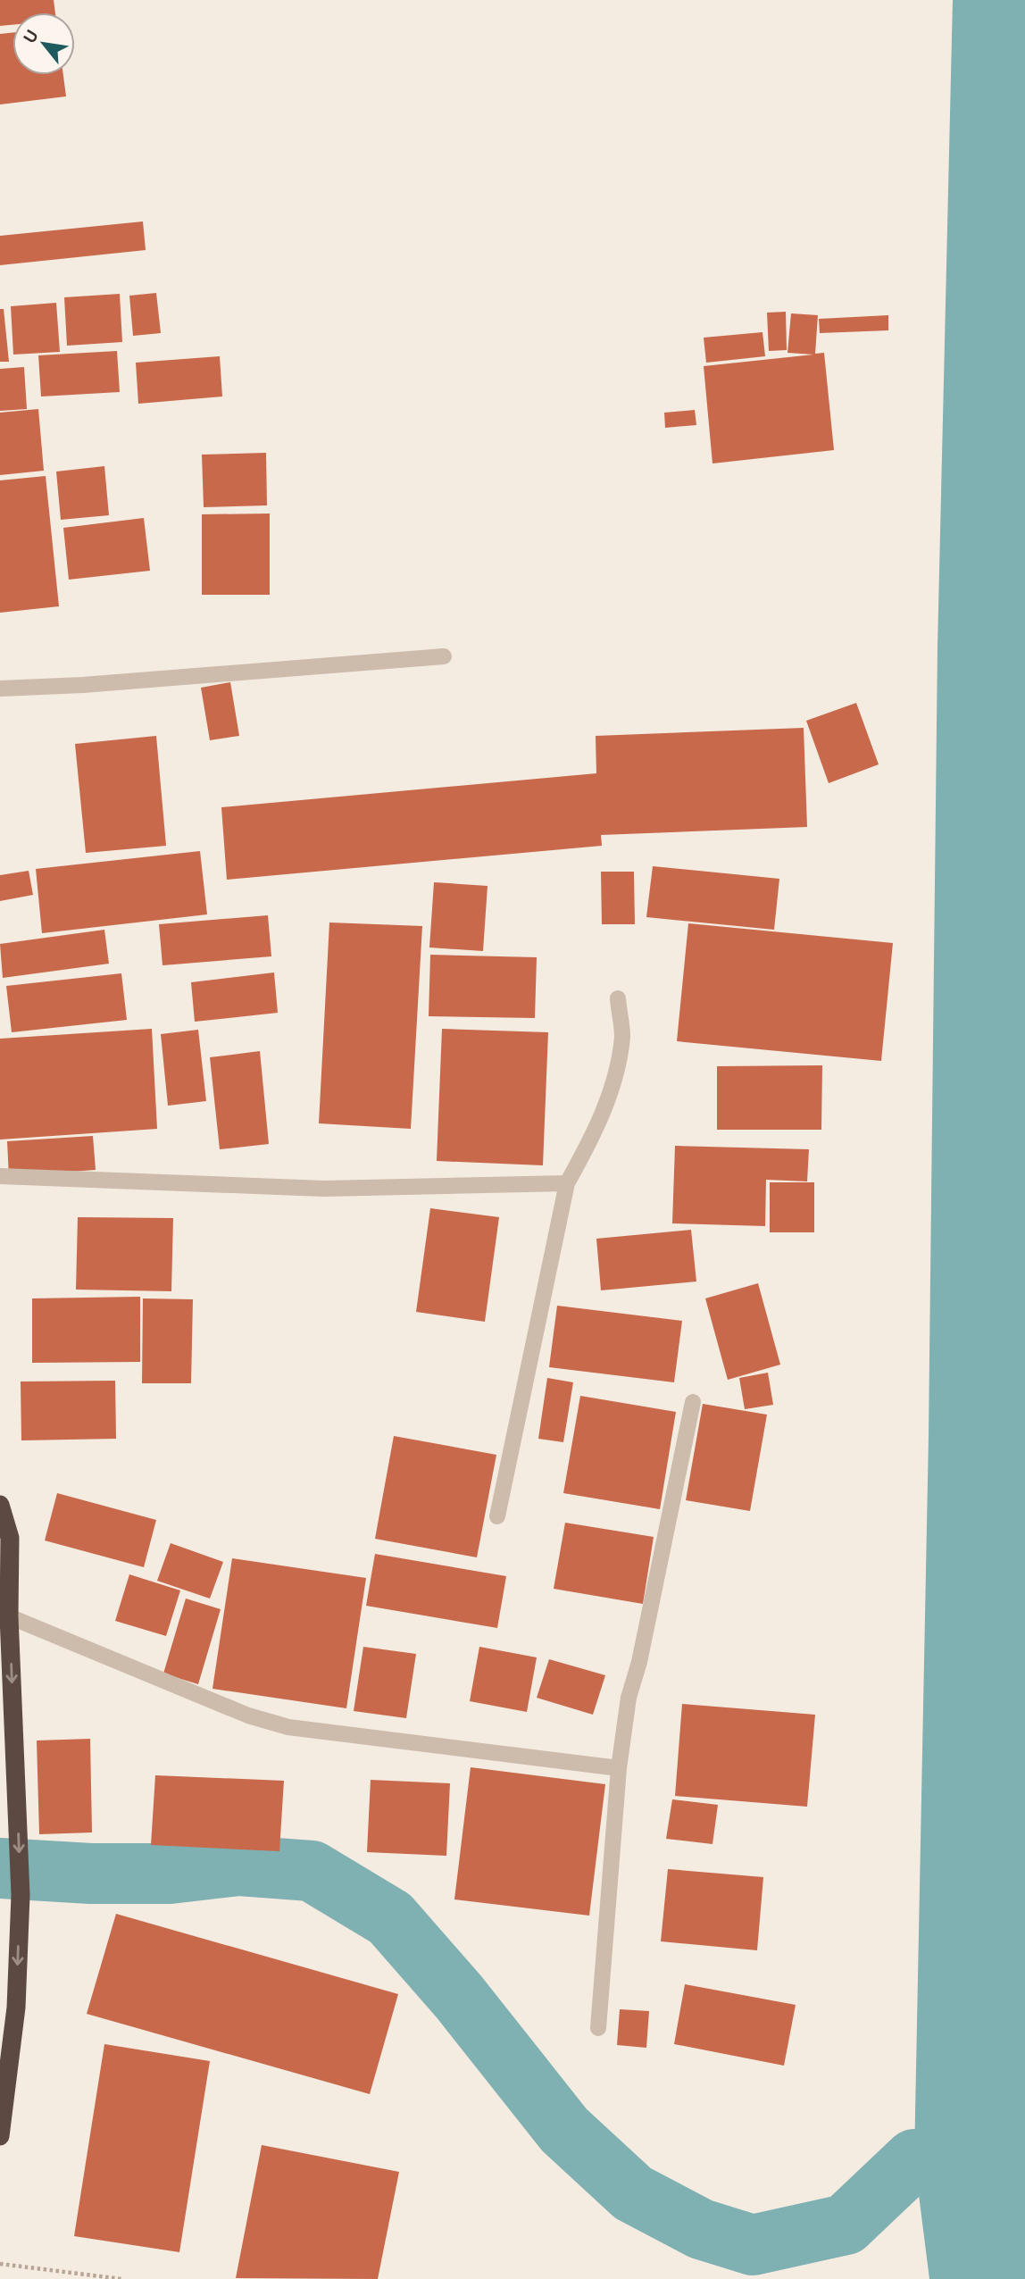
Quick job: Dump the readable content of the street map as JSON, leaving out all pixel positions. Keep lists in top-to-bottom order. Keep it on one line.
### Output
{"north":"top left"}
